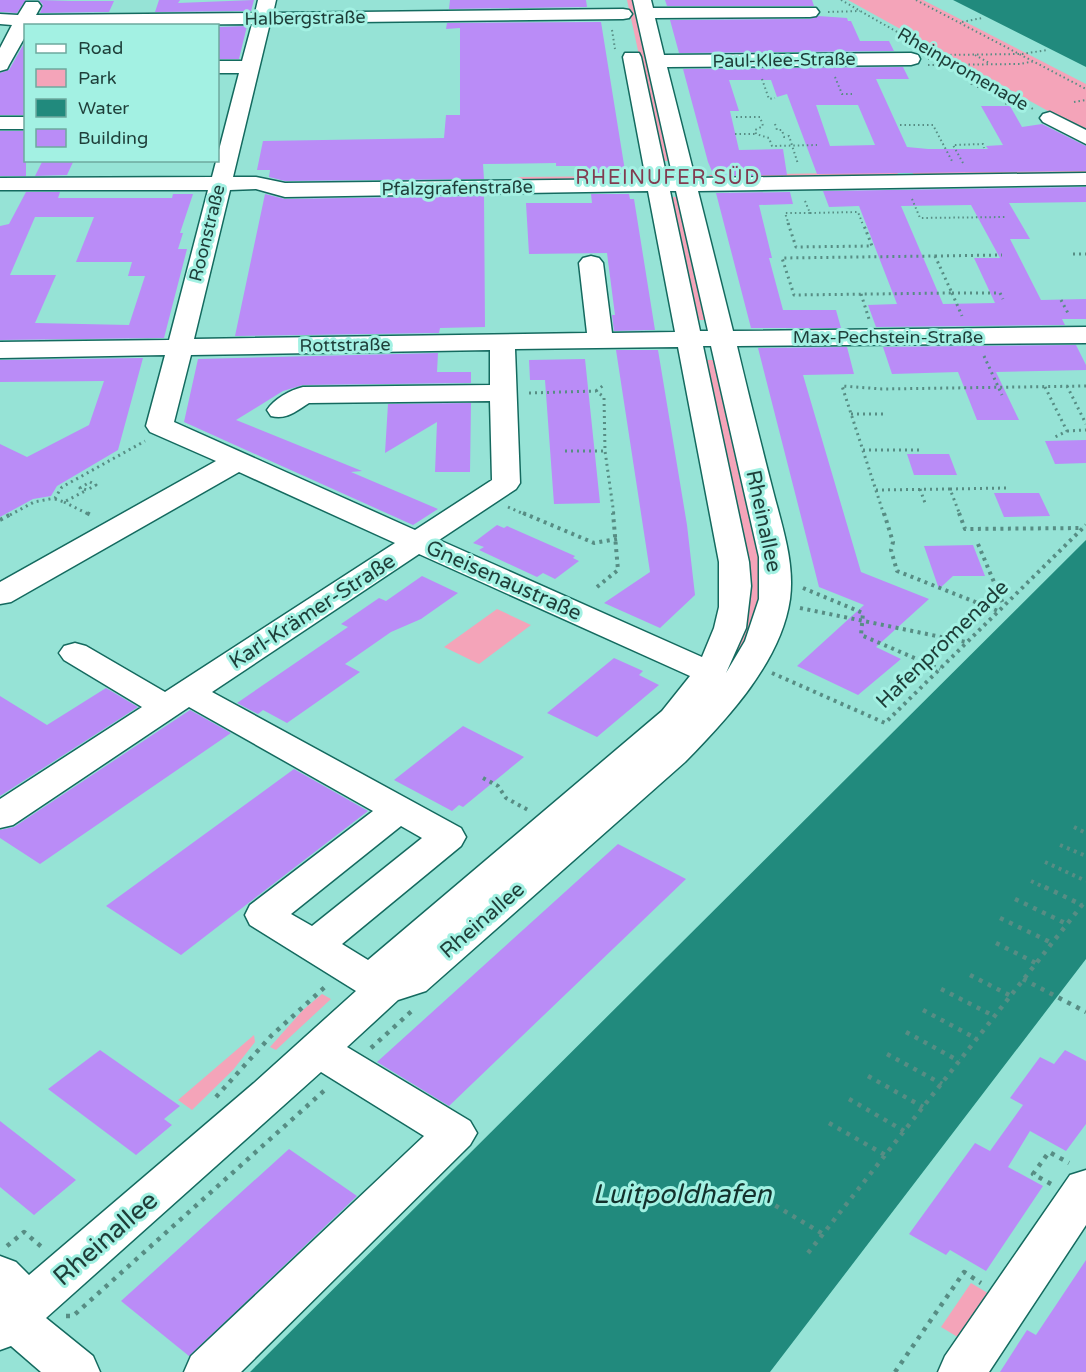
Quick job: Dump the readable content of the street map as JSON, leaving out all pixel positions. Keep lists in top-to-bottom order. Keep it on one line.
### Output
{"streets":{"street":["Halbergstraße","Paul-Klee-Straße","Rheinpromenade","Pfalzgrafenstraße","Roonstraße","Max-Pechstein-Straße","Rottstraße","Rheinallee","Gneisenaustraße","Karl-Krämer-Straße"],"path":["Hafenpromenade"]},"crossings":[["Halbergstraße","Roonstraße"],["Halbergstraße","Rheinallee"],["Paul-Klee-Straße","Rheinpromenade"],["Paul-Klee-Straße","Rheinallee"],["Pfalzgrafenstraße","Roonstraße"],["Pfalzgrafenstraße","Rheinallee"],["Roonstraße","Rottstraße"],["Roonstraße","Gneisenaustraße"],["Max-Pechstein-Straße","Rottstraße"],["Max-Pechstein-Straße","Rheinallee"],["Rottstraße","Rheinallee"],["Rottstraße","Karl-Krämer-Straße"],["Rheinallee","Gneisenaustraße"],["Gneisenaustraße","Karl-Krämer-Straße"]],"districts":["RHEINUFER SÜD"],"water":["Luitpoldhafen"],"legend":["Road","Park","Water","Building"]}
